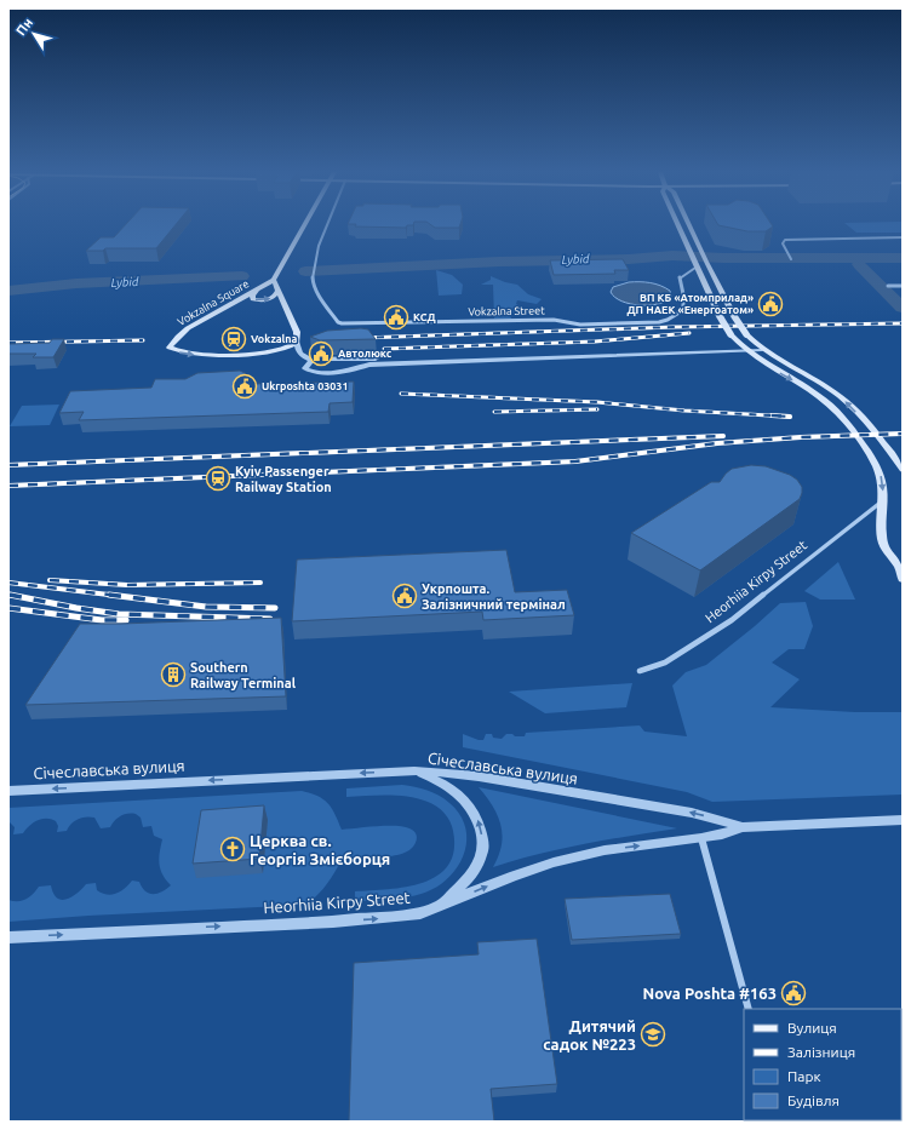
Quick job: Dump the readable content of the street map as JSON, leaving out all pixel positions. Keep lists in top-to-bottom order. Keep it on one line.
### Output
{"streets":{"main road":["Vokzalna Square"],"street":["Vokzalna Street","Heorhiia Kirpy Street","Січеславська вулиця"]},"crossings":[["Heorhiia Kirpy Street","Січеславська вулиця"]],"one_way":["Heorhiia Kirpy Street","Січеславська вулиця"],"water":["Lybid"],"places":{"public building":["ВП КБ «Атомприлад» ДП НАЕК «Енергоатом»","КСД","Автолюкс","Ukrposhta 03031","Укрпошта. Залізничний термінал","Nova Poshta #163"],"station":["Vokzalna","Kyiv Passenger Railway Station"],"building":["Southern Railway Terminal"],"church":["Церква св. Георгія Змієборця"],"school or university":["Дитячий садок №223"]},"legend":["Вулиця","Залізниця","Парк","Будівля"],"north":"top left"}
